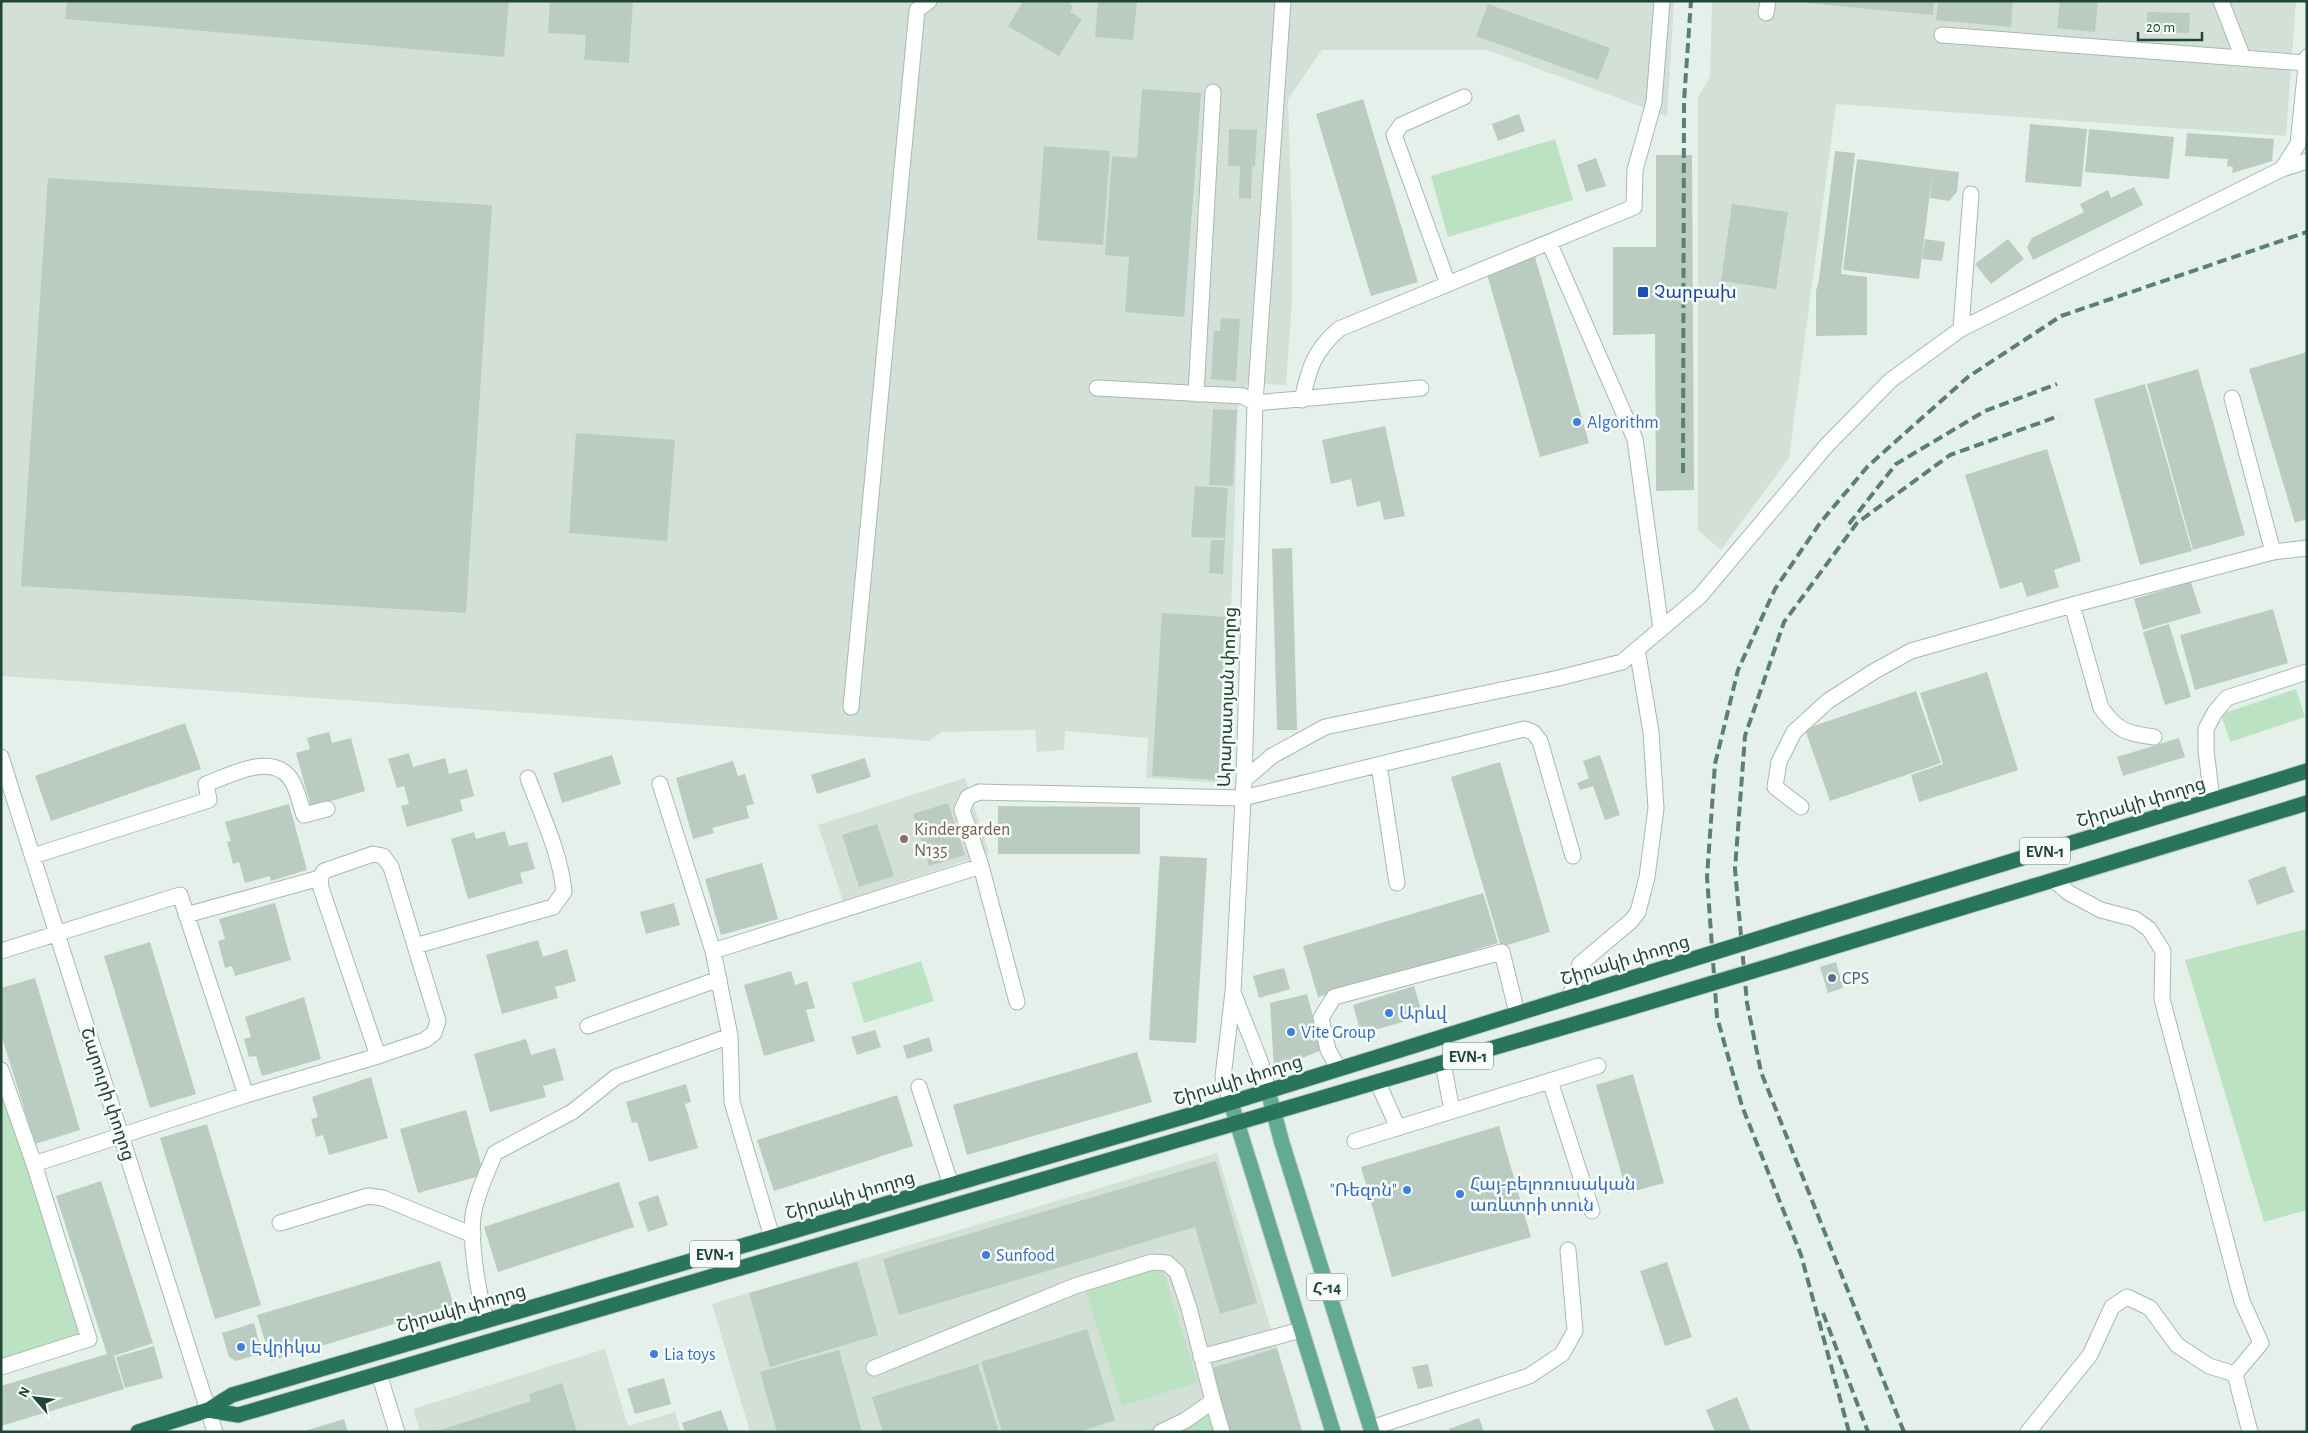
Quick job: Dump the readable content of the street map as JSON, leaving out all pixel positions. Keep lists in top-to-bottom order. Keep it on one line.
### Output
{"streets":{"highway":["Շիրակի փողոց","EVN-1"],"main road":["Արարատյան փողոց","Հ-14"],"street":["Շարուրի փողոց"]},"crossings":[["Արարատյան փողոց","Շիրակի փողոց"],["Շիրակի փողոց","Շարուրի փողոց"]],"places":{"transit":["Չարբախ"],"other":["Algorithm","Kindergarden N135","CPS","Արևվ","Vite Group","\"Ռեզոն\"","Հայ-բելոռուսական առևտրի տուն","Sunfood","Էվրիկա","Lia toys"]},"scale_bar":"20 m","north":"top left"}
